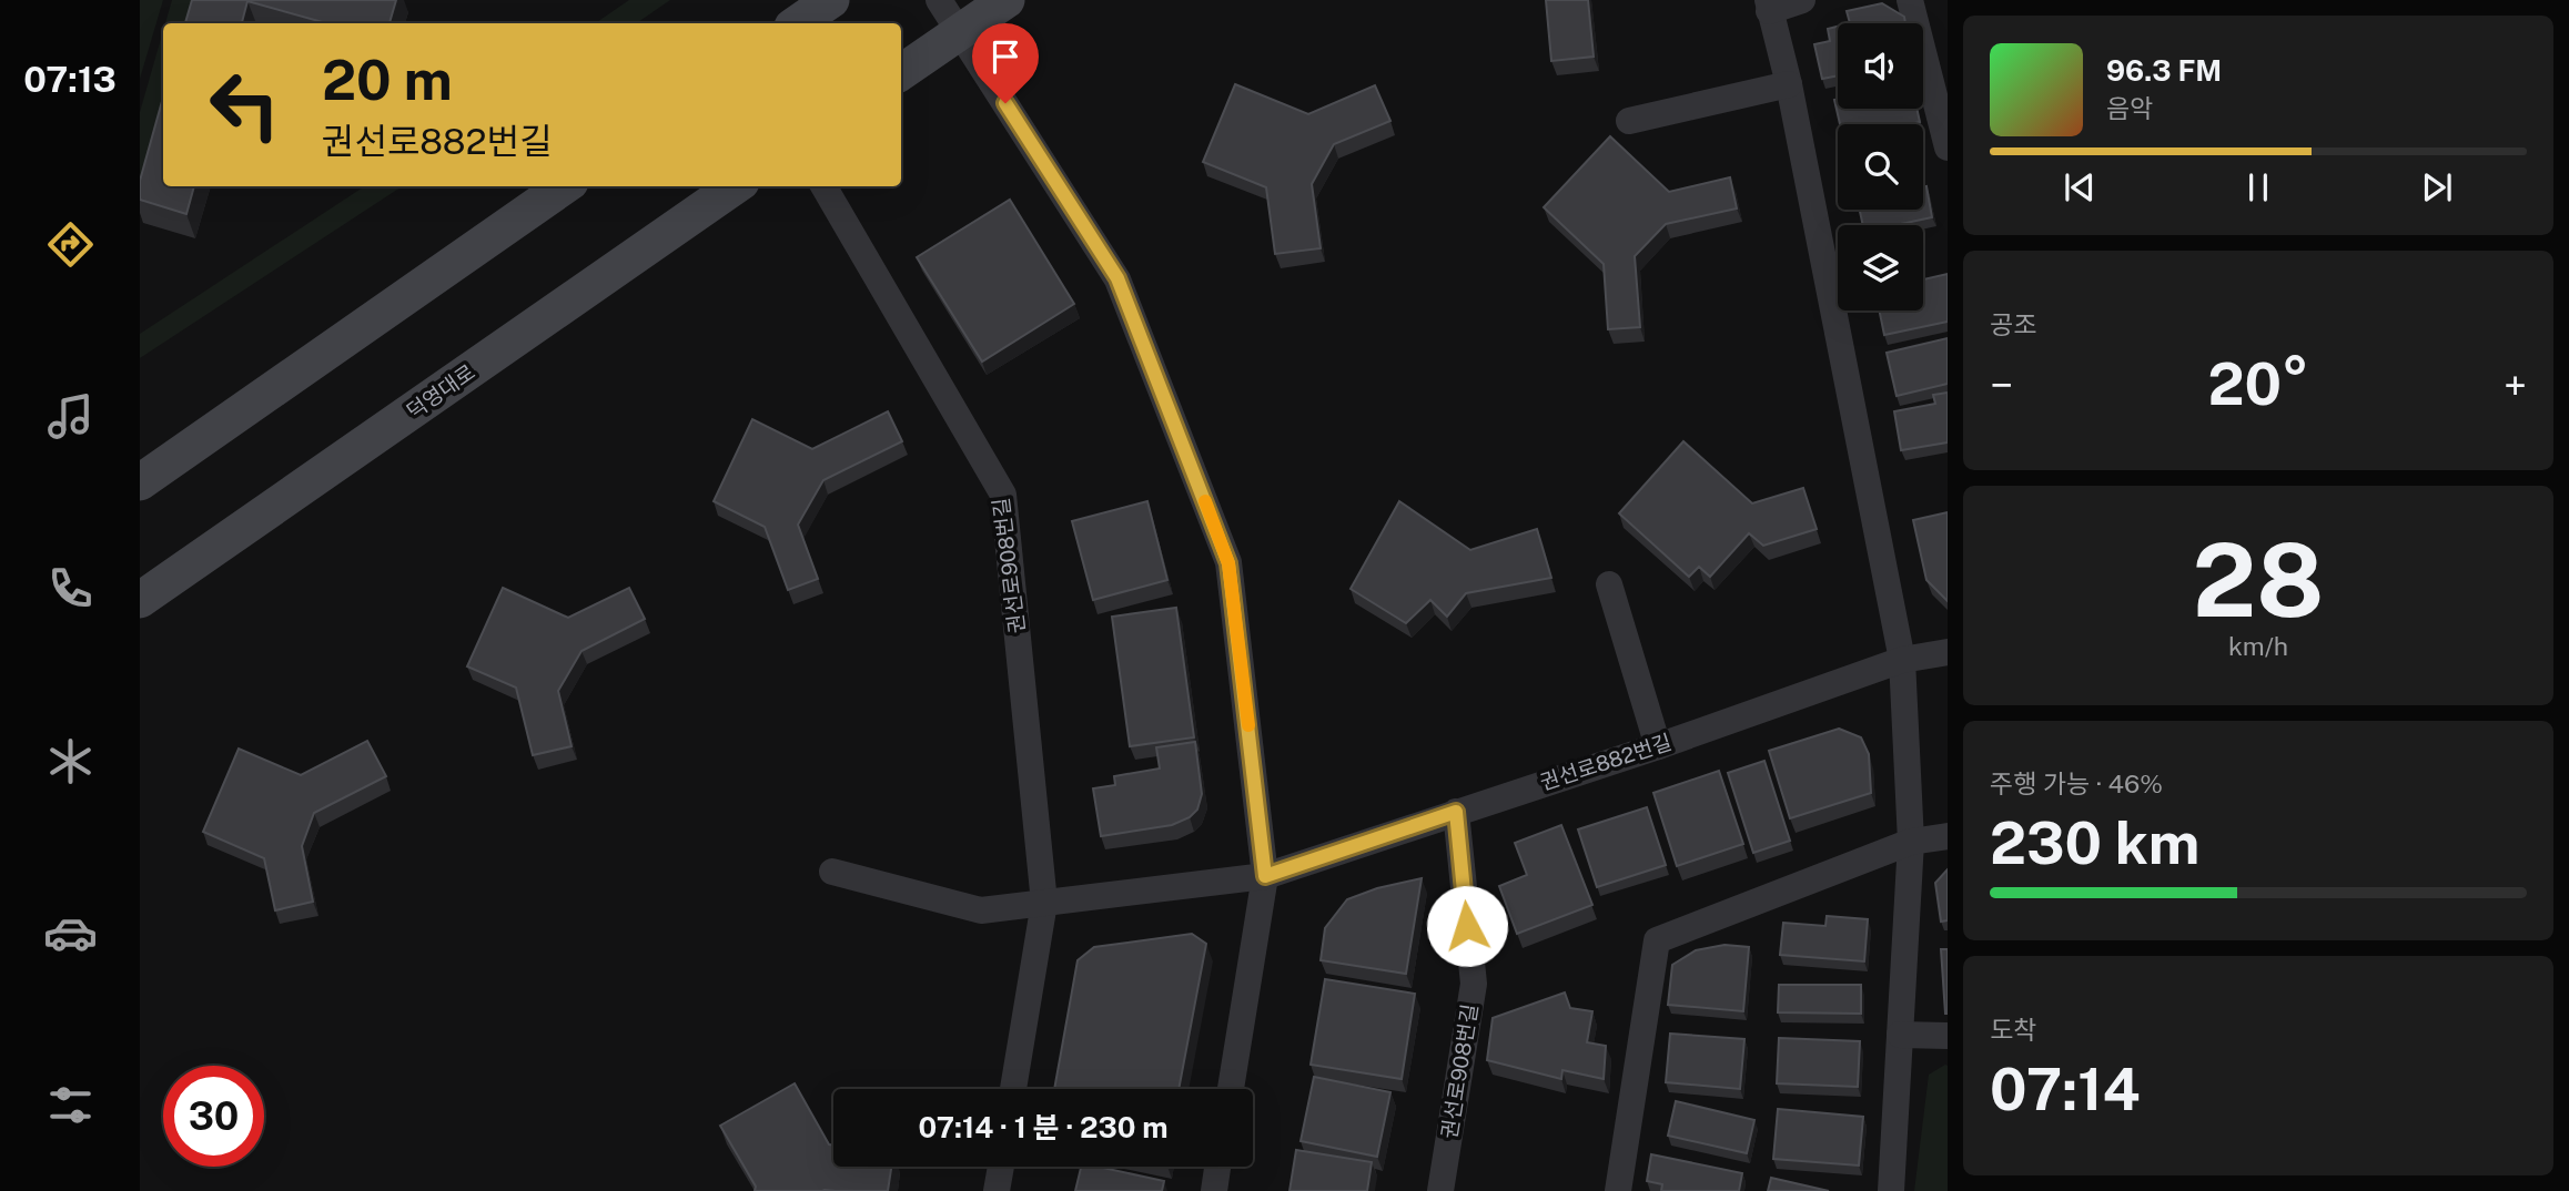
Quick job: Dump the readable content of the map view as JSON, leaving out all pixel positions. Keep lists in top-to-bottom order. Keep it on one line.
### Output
{"streets":{"main road":["덕영대로"],"street":["권선로908번길","권선로882번길"]},"crossings":[["권선로908번길","권선로882번길"]],"page":{"tabs":"07:13","turn":["20 m","권선로882번길"],"song":["96.3 FM","음악"],"tile":["공조",["28","km/h"],["주행 가능 · 46%","230 km"],["도착","07:14"]],"heat":["−","20°","+"],"limit":"30","trip":"07:14 · 1 분 · 230 m"}}
